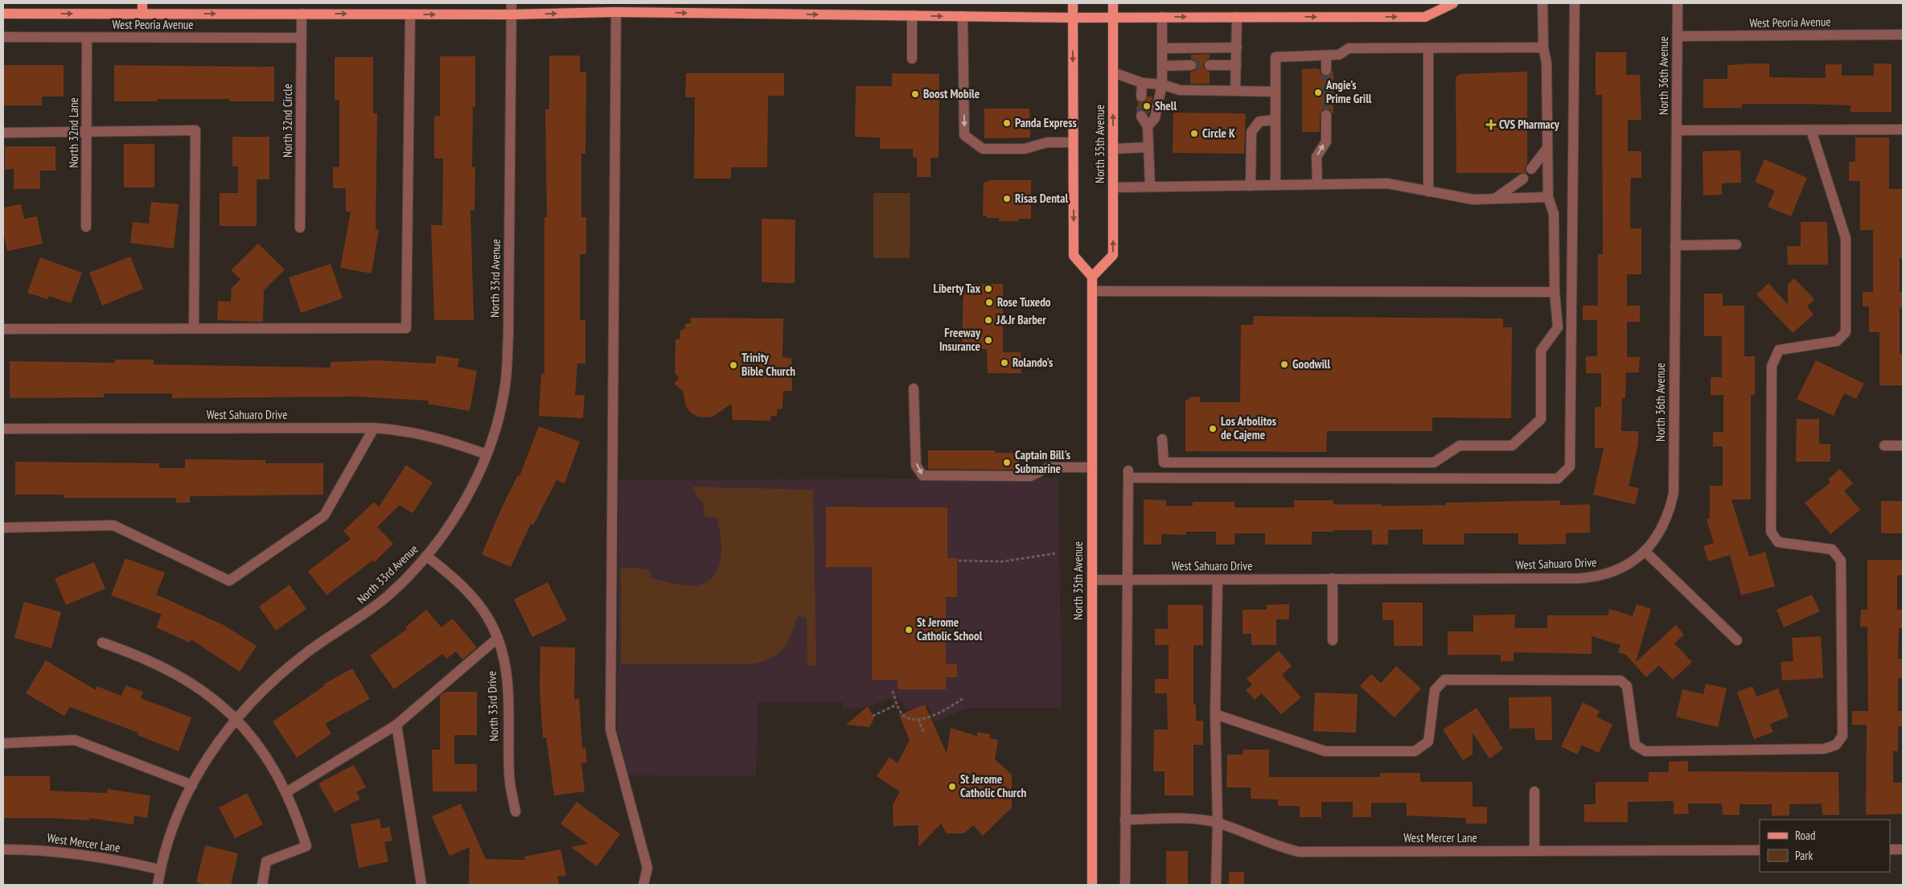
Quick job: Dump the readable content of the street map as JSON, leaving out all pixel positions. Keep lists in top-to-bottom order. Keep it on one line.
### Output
{"streets":{"main road":["West Peoria Avenue","North 35th Avenue"],"street":["North 36th Avenue","North 32nd Circle","North 32nd Lane","North 33rd Avenue","West Sahuaro Drive","North 33rd Drive","West Mercer Lane"]},"crossings":[["West Peoria Avenue","North 36th Avenue"],["West Peoria Avenue","North 32nd Circle"],["West Peoria Avenue","North 32nd Lane"],["West Peoria Avenue","North 35th Avenue"],["West Peoria Avenue","North 33rd Avenue"],["North 36th Avenue","West Sahuaro Drive"],["North 35th Avenue","West Sahuaro Drive"],["North 33rd Avenue","West Sahuaro Drive"],["North 33rd Avenue","North 33rd Drive"],["North 33rd Avenue","West Mercer Lane"]],"one_way":["West Peoria Avenue"],"places":{"other":["Angie's Prime Grill","Boost Mobile","Shell","Panda Express","Circle K","Risas Dental","Liberty Tax","Rose Tuxedo","J&Jr Barber","Freeway Insurance","Rolando's","Goodwill","Trinity Bible Church","Los Arbolitos de Cajeme","Captain Bill's Submarine","St Jerome Catholic School","St Jerome Catholic Church"],"health":["CVS Pharmacy"]},"legend":["Road","Park"]}
